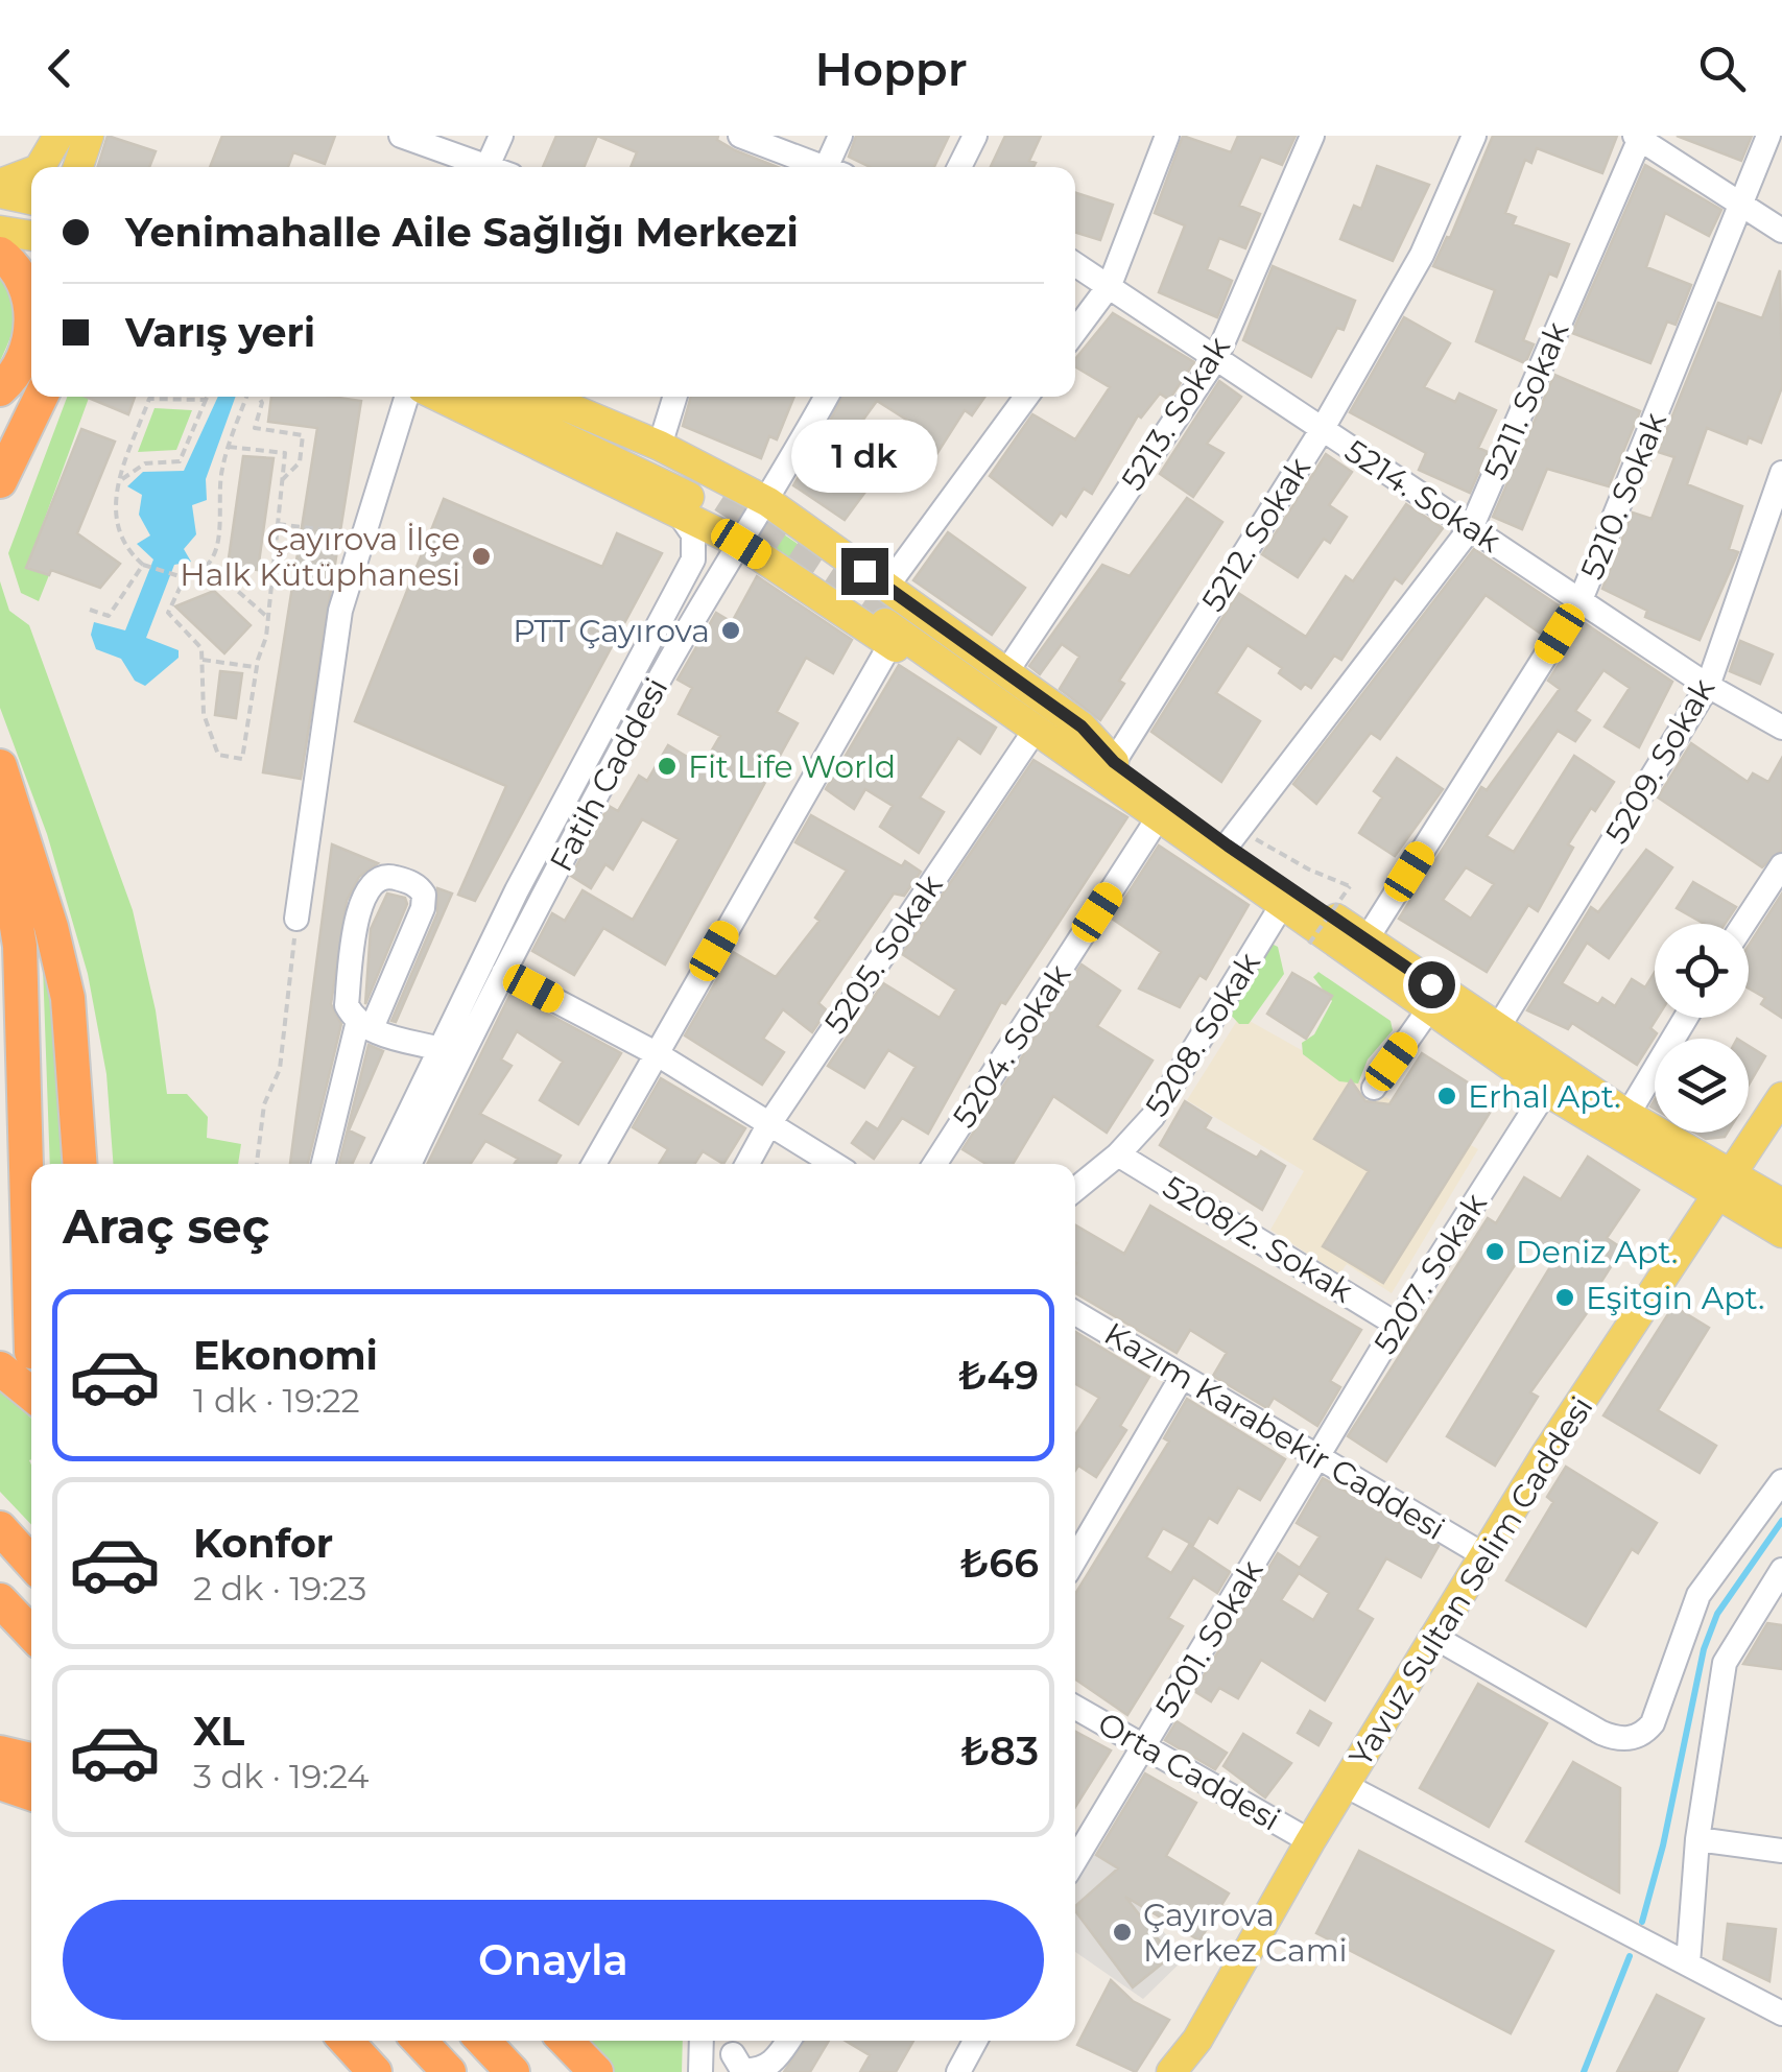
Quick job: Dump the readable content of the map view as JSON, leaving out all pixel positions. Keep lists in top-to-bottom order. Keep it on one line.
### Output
{"streets":{"main road":["Yavuz Sultan Selim Caddesi"],"street":["5211. Sokak","5213. Sokak","5214. Sokak","5210. Sokak","5212. Sokak","5209. Sokak","Fatih Caddesi","5205. Sokak","5208. Sokak","5204. Sokak","5208/2. Sokak","5207. Sokak","Kazım Karabekir Caddesi","5201. Sokak","Orta Caddesi"]},"crossings":[["5211. Sokak","5214. Sokak"],["5213. Sokak","5214. Sokak"],["5214. Sokak","5210. Sokak"],["5214. Sokak","5212. Sokak"],["5214. Sokak","5209. Sokak"],["5208. Sokak","5208/2. Sokak"],["5208/2. Sokak","5207. Sokak"],["5207. Sokak","Kazım Karabekir Caddesi"],["5207. Sokak","5201. Sokak"],["Kazım Karabekir Caddesi","Yavuz Sultan Selim Caddesi"],["Kazım Karabekir Caddesi","5201. Sokak"],["Yavuz Sultan Selim Caddesi","Orta Caddesi"],["5201. Sokak","Orta Caddesi"]],"places":["Çayırova İlçe Halk Kütüphanesi","PTT Çayırova","Fit Life World","Erhal Apt.","Deniz Apt.","Eşitgin Apt.","Çayırova Merkez Cami"],"page":{"header":"Hoppr","banner":["Yenimahalle Aile Sağlığı Merkezi","Varış yeri"],"bubble":"1 dk","heading":"Araç seç","list":[{"name":"Ekonomi","note":"1 dk · 19:22","value":"₺49"},{"name":"Konfor","note":"2 dk · 19:23","value":"₺66"},{"name":"XL","note":"3 dk · 19:24","value":"₺83"}],"buttons":"Onayla"}}
